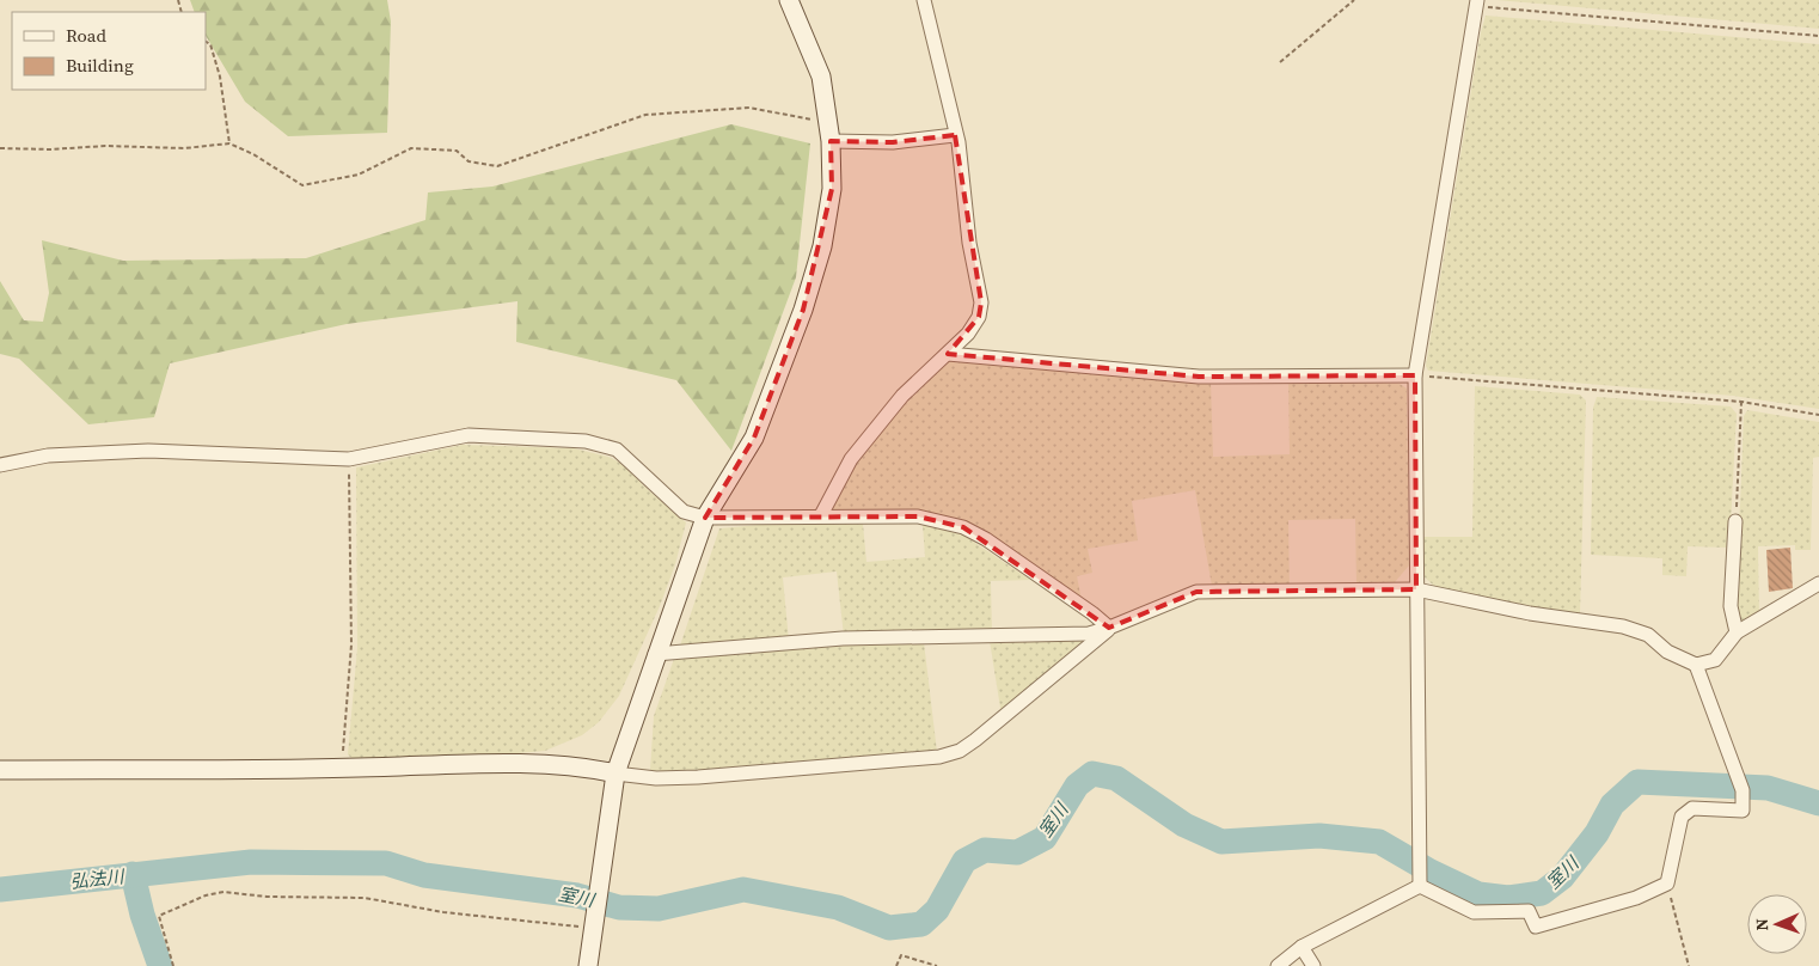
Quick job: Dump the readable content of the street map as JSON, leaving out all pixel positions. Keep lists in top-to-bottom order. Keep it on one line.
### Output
{"water":["室川","弘法川"],"legend":["Road","Building"],"north":"left"}
